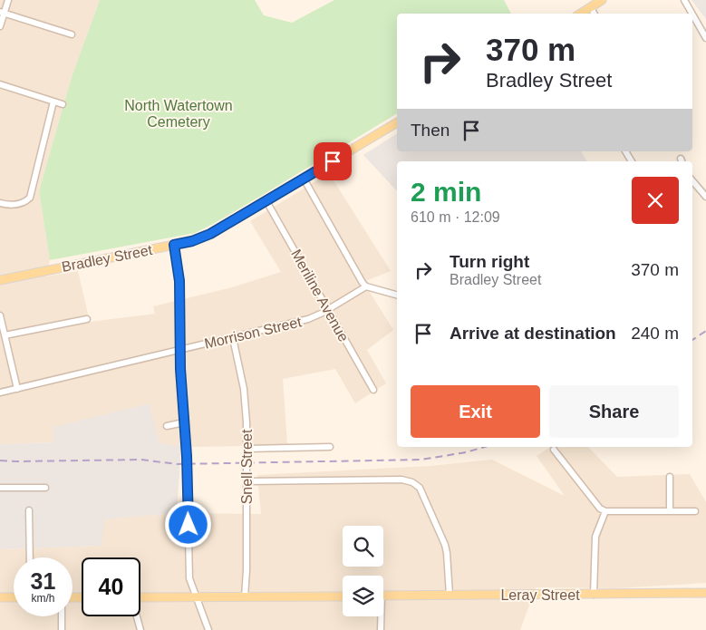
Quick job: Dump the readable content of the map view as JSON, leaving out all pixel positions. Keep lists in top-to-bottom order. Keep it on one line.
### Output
{"streets":{"main road":["Bradley Street","Leray Street"],"street":["Meriline Avenue","Morrison Street","Snell Street"]},"crossings":[["Bradley Street","Meriline Avenue"],["Meriline Avenue","Morrison Street"],["Morrison Street","Snell Street"]],"parks":["North Watertown Cemetery"],"page":{"turn":["370 m","Bradley Street"],"then":"Then","heading":["2 min","610 m · 12:09"],"list":[{"name":"Turn right","note":"Bradley Street","value":"370 m"},{"name":"Arrive at destination","value":"240 m"}],"buttons":["Exit","Share"],"speed":"31 km/h","limit":"40"}}
